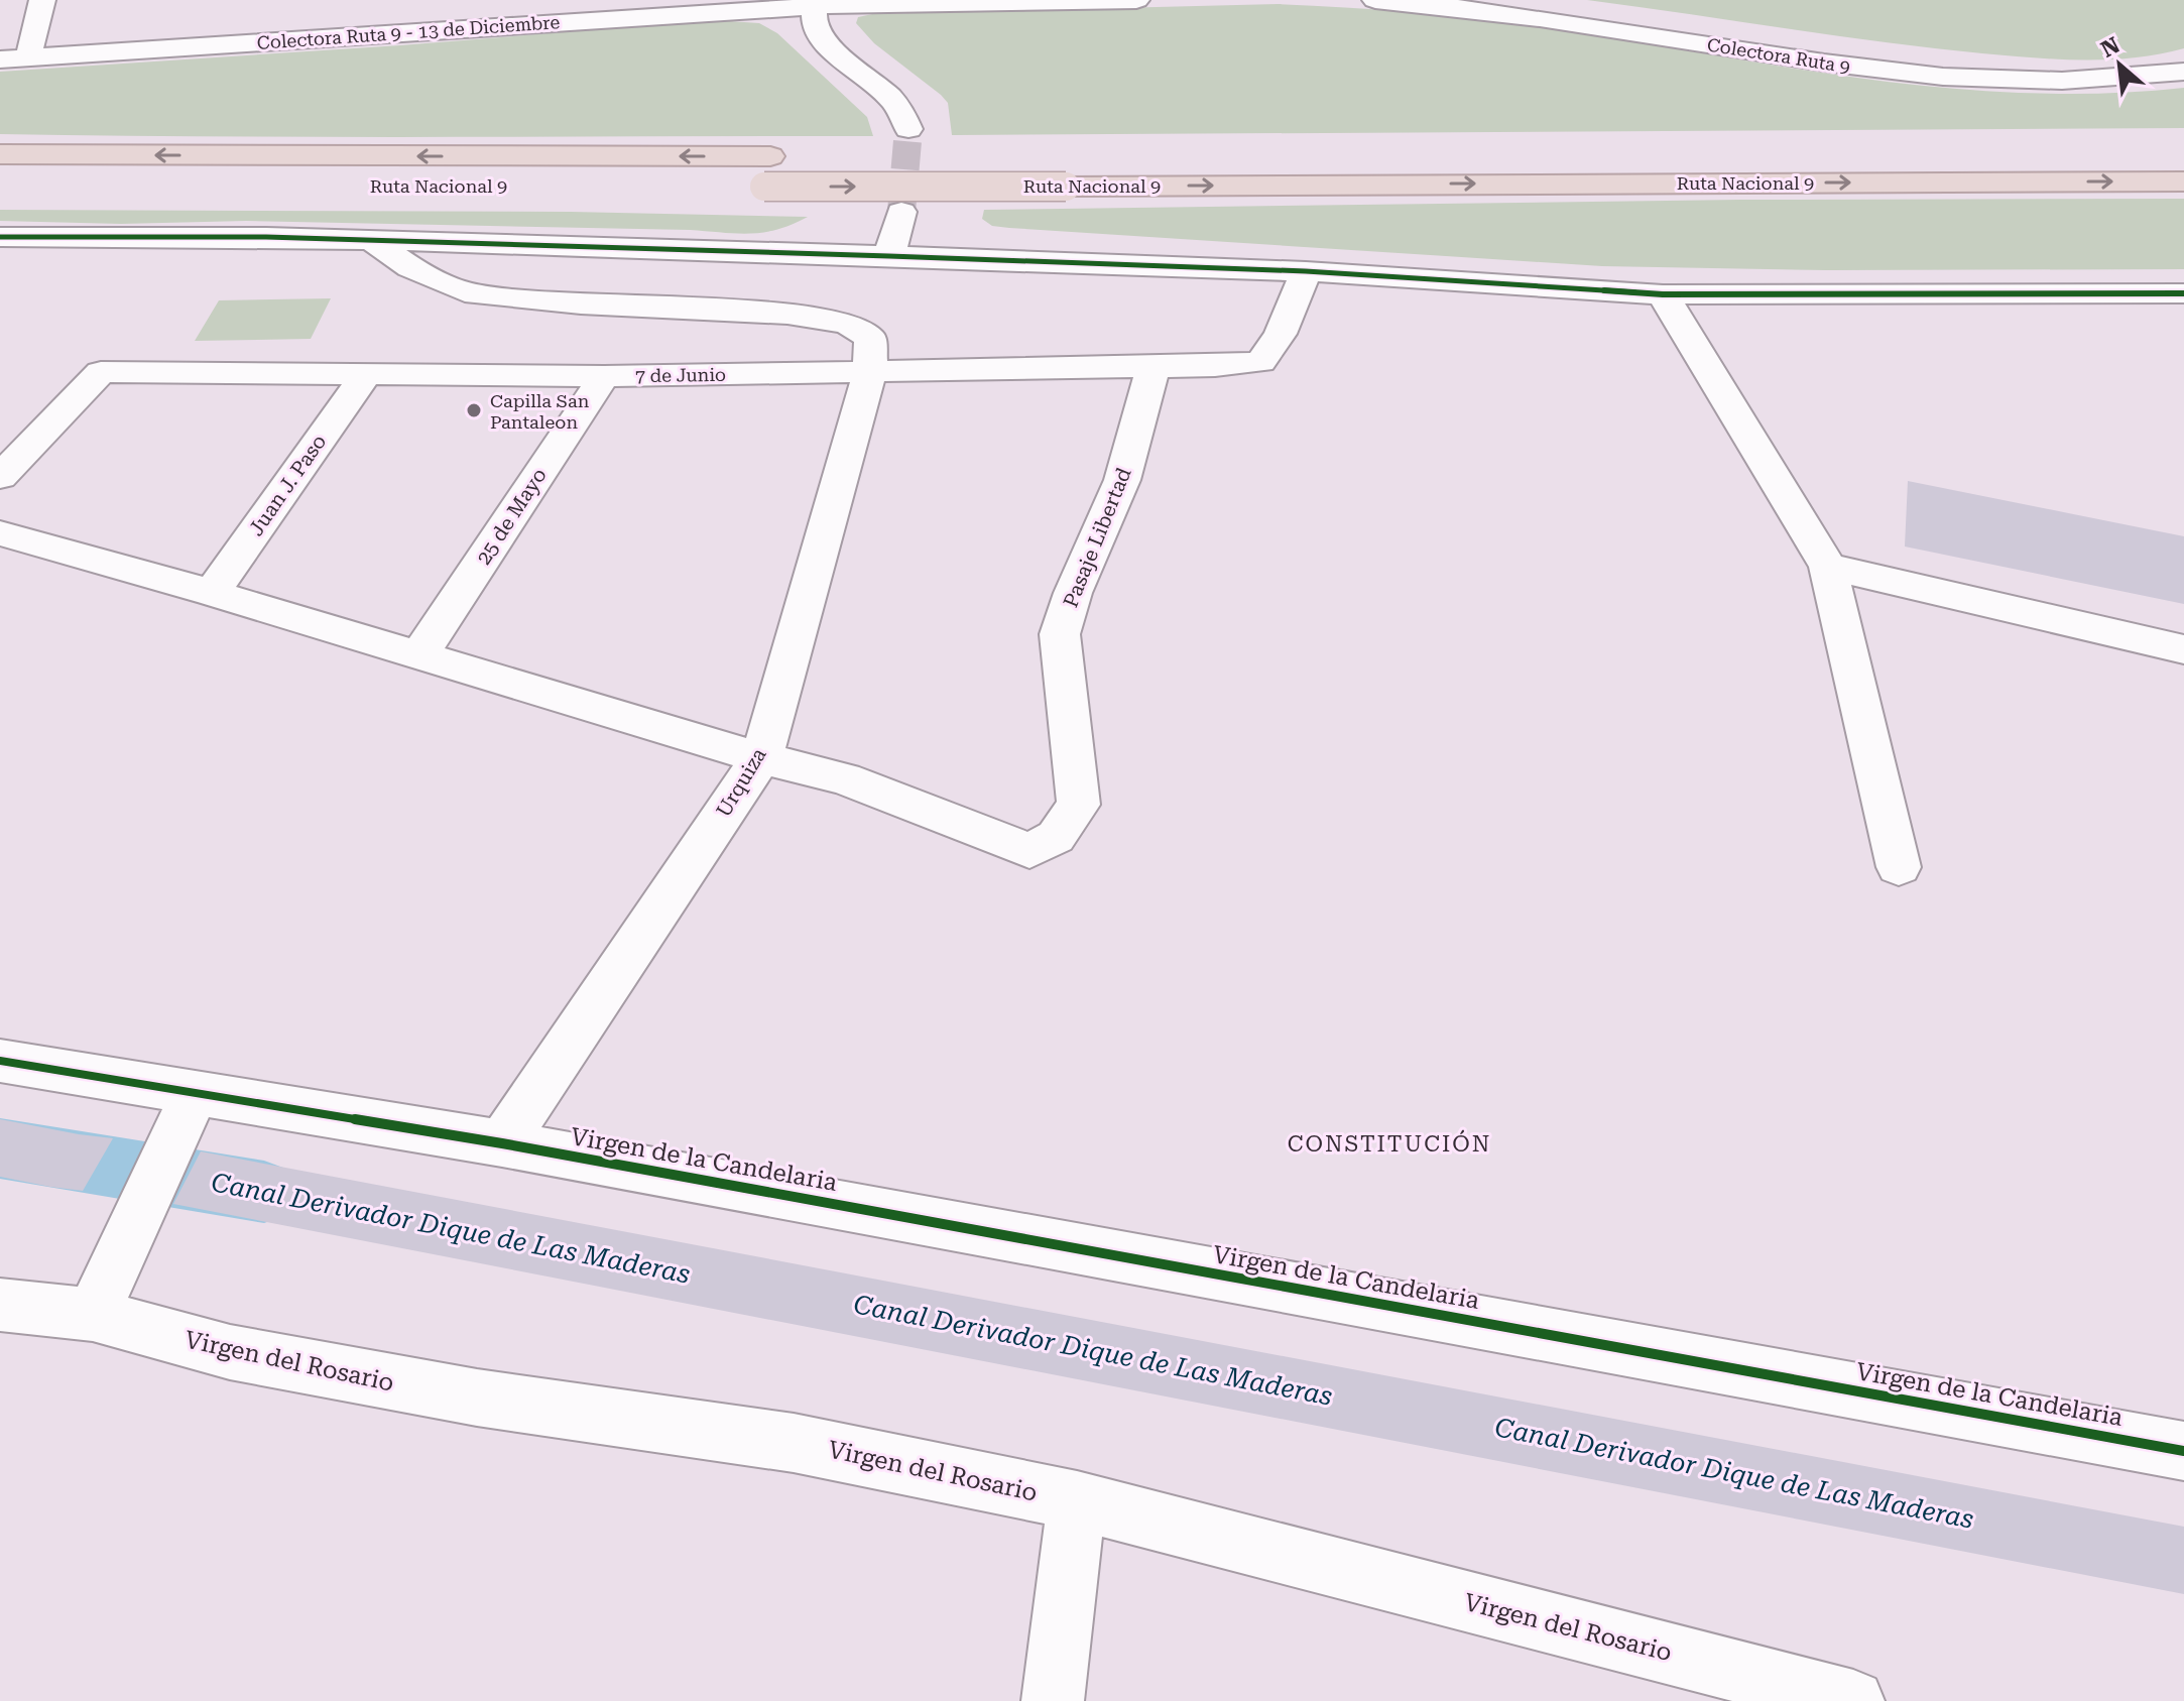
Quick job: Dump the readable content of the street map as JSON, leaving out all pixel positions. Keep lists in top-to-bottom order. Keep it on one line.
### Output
{"streets":{"highway":["Ruta Nacional 9"],"street":["Colectora Ruta 9 - 13 de Diciembre","Colectora Ruta 9","7 de Junio","Juan J. Paso","25 de Mayo","Pasaje Libertad","Urquiza","Virgen de la Candelaria","Virgen del Rosario"]},"crossings":[["7 de Junio","Juan J. Paso"],["7 de Junio","25 de Mayo"],["7 de Junio","Pasaje Libertad"],["7 de Junio","Urquiza"],["Pasaje Libertad","Urquiza"],["Urquiza","Virgen de la Candelaria"]],"districts":["CONSTITUCIÓN"],"water":["Canal Derivador Dique de Las Maderas"],"places":["Capilla San Pantaleon"],"north":"top left"}
